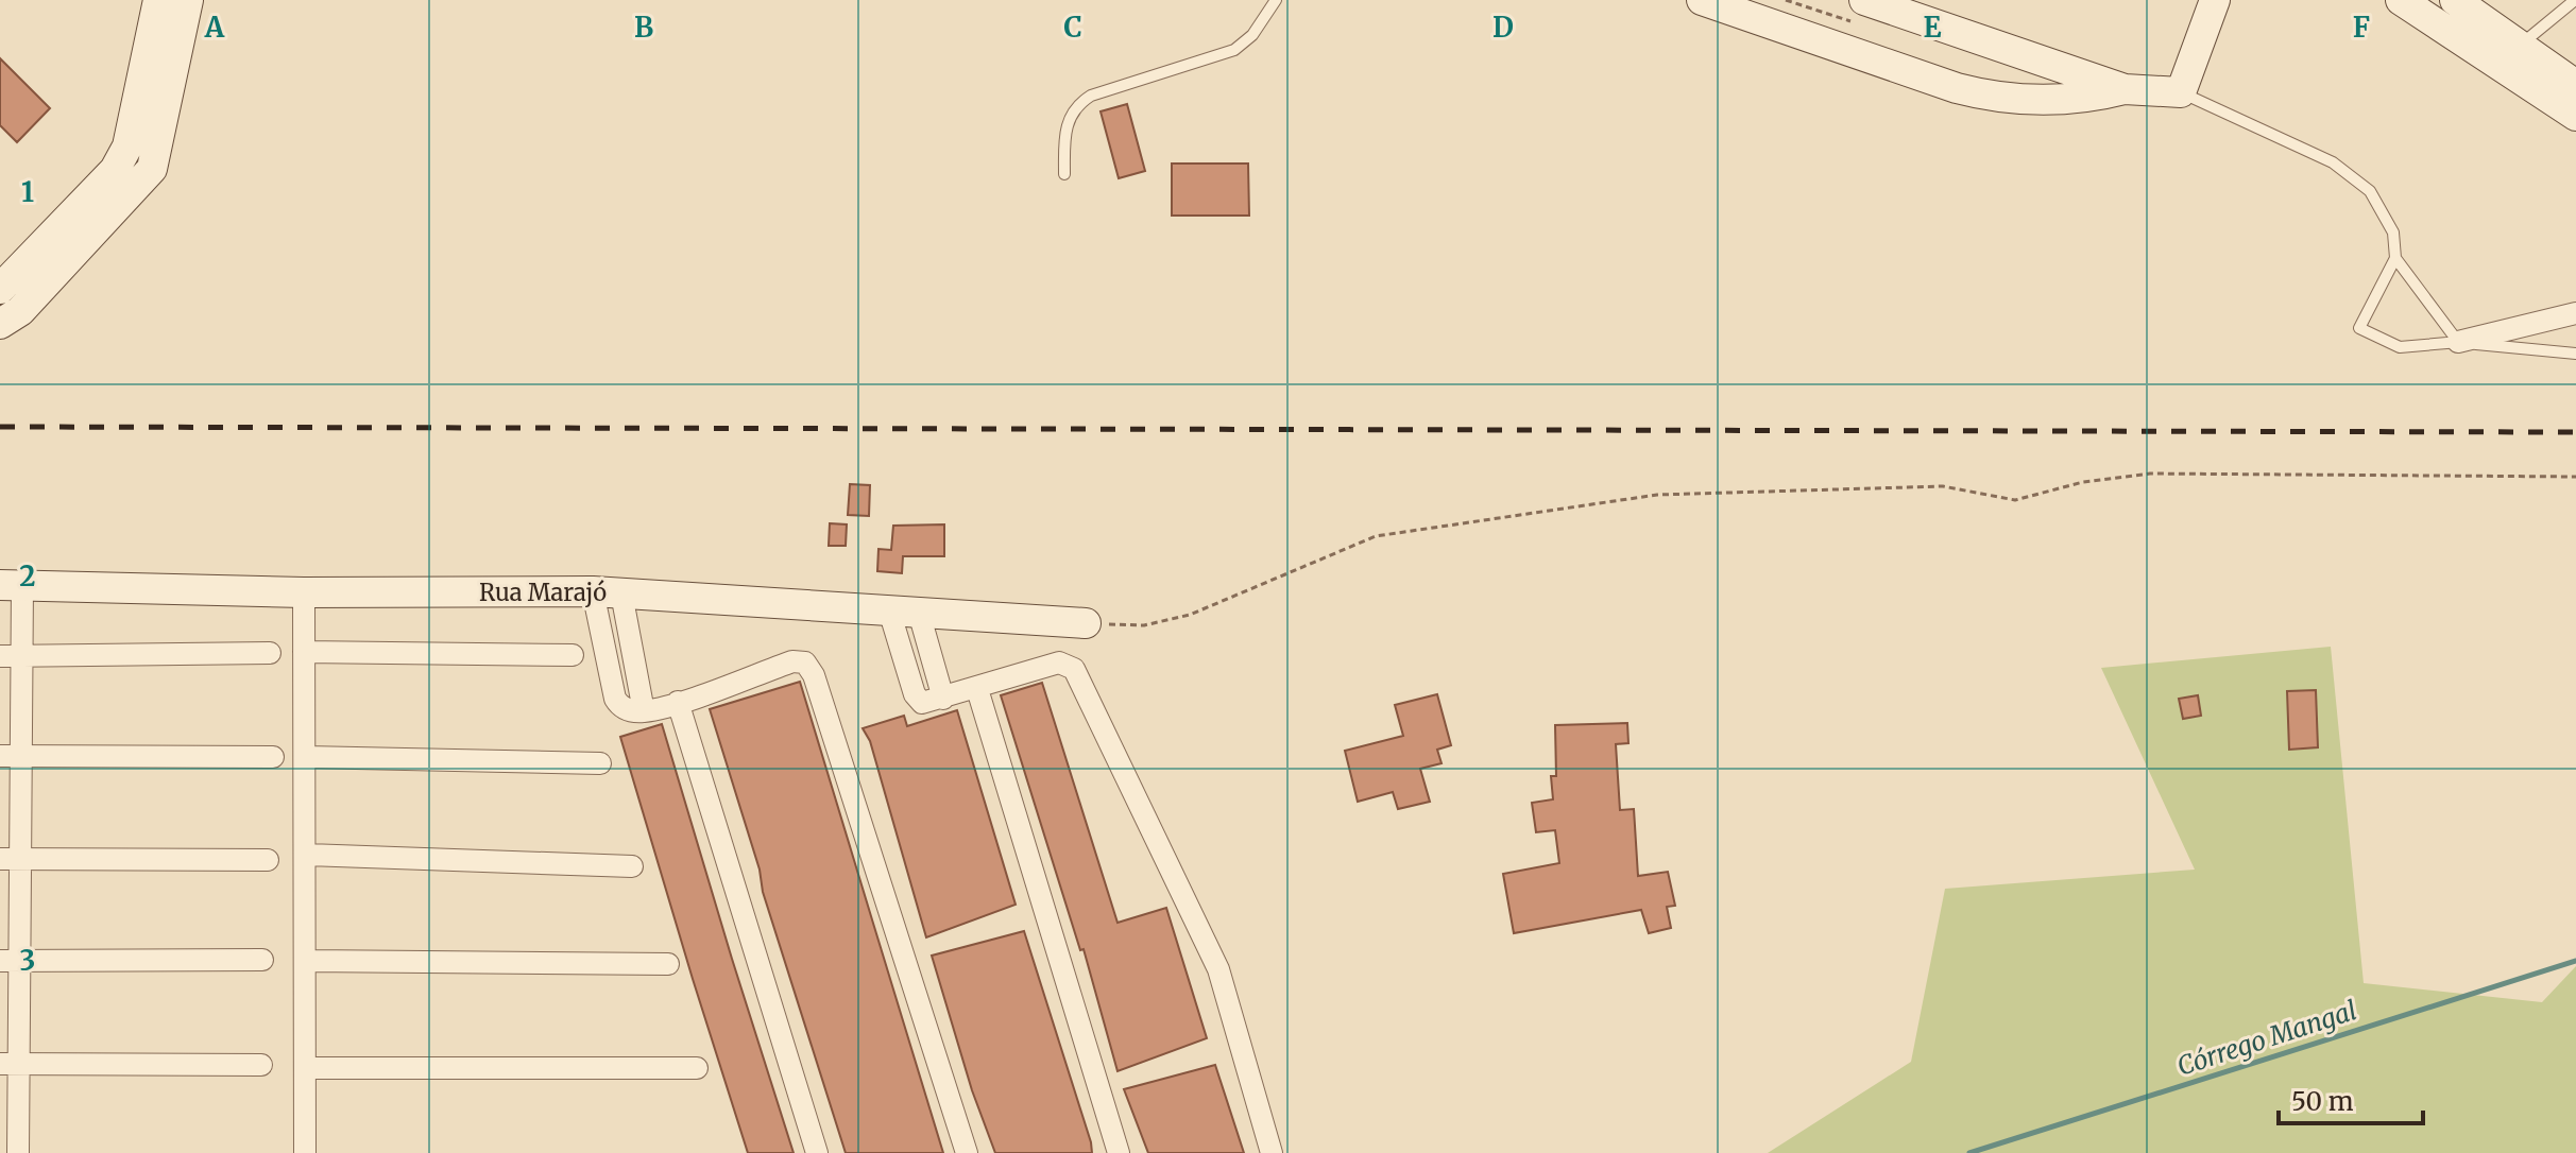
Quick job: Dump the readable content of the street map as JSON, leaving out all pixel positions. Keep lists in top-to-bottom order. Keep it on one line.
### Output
{"streets":{"street":["Rua Marajó"]},"water":["Córrego Mangal"],"scale_bar":"50 m","grid":{"columns":["A","B","C","D","E","F"],"rows":["1","2","3"]}}
